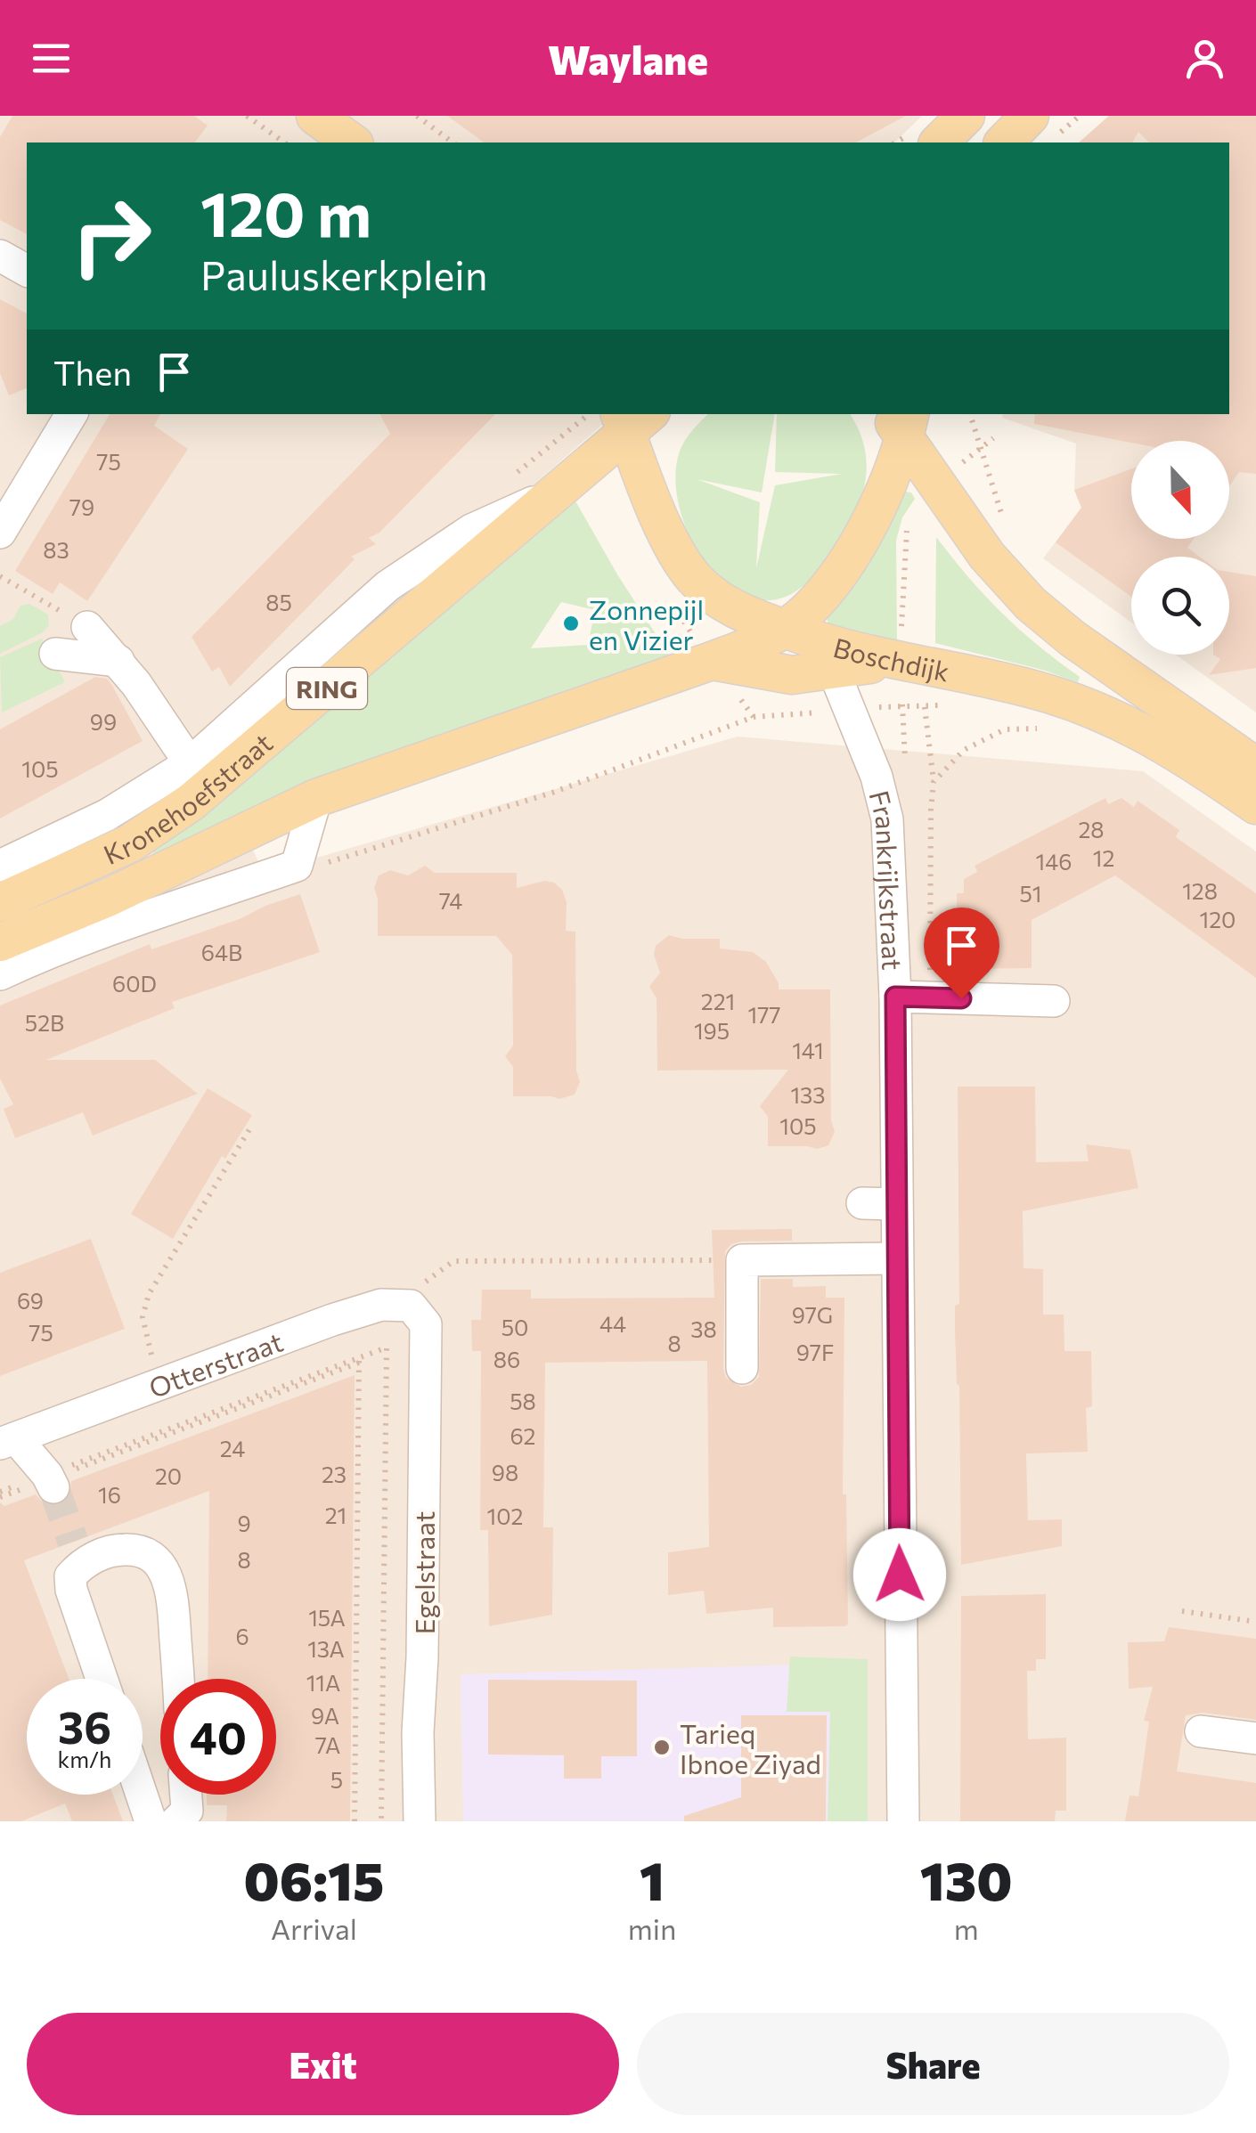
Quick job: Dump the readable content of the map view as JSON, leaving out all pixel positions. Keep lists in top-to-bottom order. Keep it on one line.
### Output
{"streets":{"main road":["Boschdijk","RING","Kronehoefstraat"],"street":["Frankrijkstraat","Otterstraat","Egelstraat"]},"crossings":[["Boschdijk","Kronehoefstraat"],["Boschdijk","Frankrijkstraat"],["Otterstraat","Egelstraat"]],"places":["Zonnepijl en Vizier","Tarieq Ibnoe Ziyad"],"house_numbers":["75","79","83","85","99","105","28","12","146","128","51","74","120","64B","60D","221","177","52B","195","141","133","105","69","97G","44","50","38","75","8","97F","86","58","62","24","98","23","20","16","21","102","9","8","15A","6","13A","11A","9A","7A","5"],"north":"bottom","page":{"header":"Waylane","turn":["120 m","Pauluskerkplein"],"then":"Then","speed":"36 km/h","limit":"40","eta":["06:15","Arrival","1","min","130","m"],"buttons":["Exit","Share"]}}
